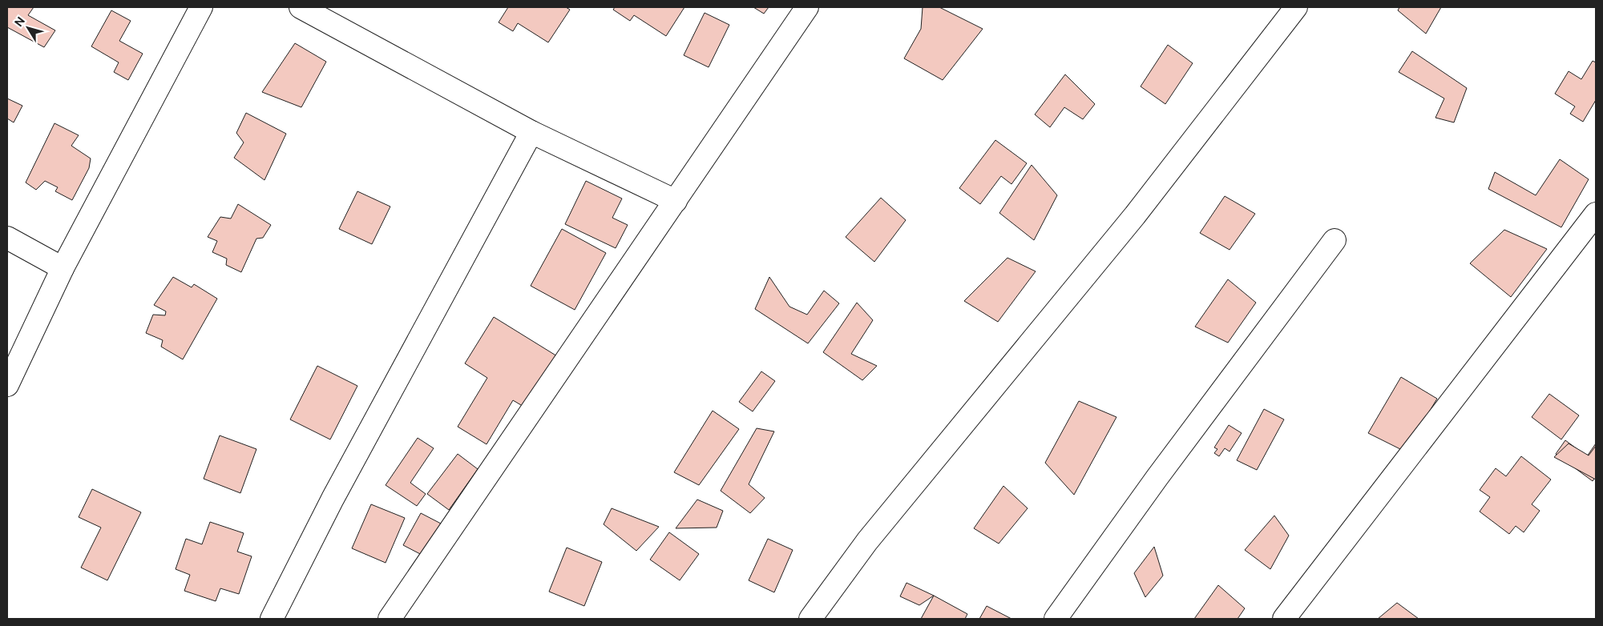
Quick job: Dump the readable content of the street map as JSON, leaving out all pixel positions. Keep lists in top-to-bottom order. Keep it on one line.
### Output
{"north":"top left"}
